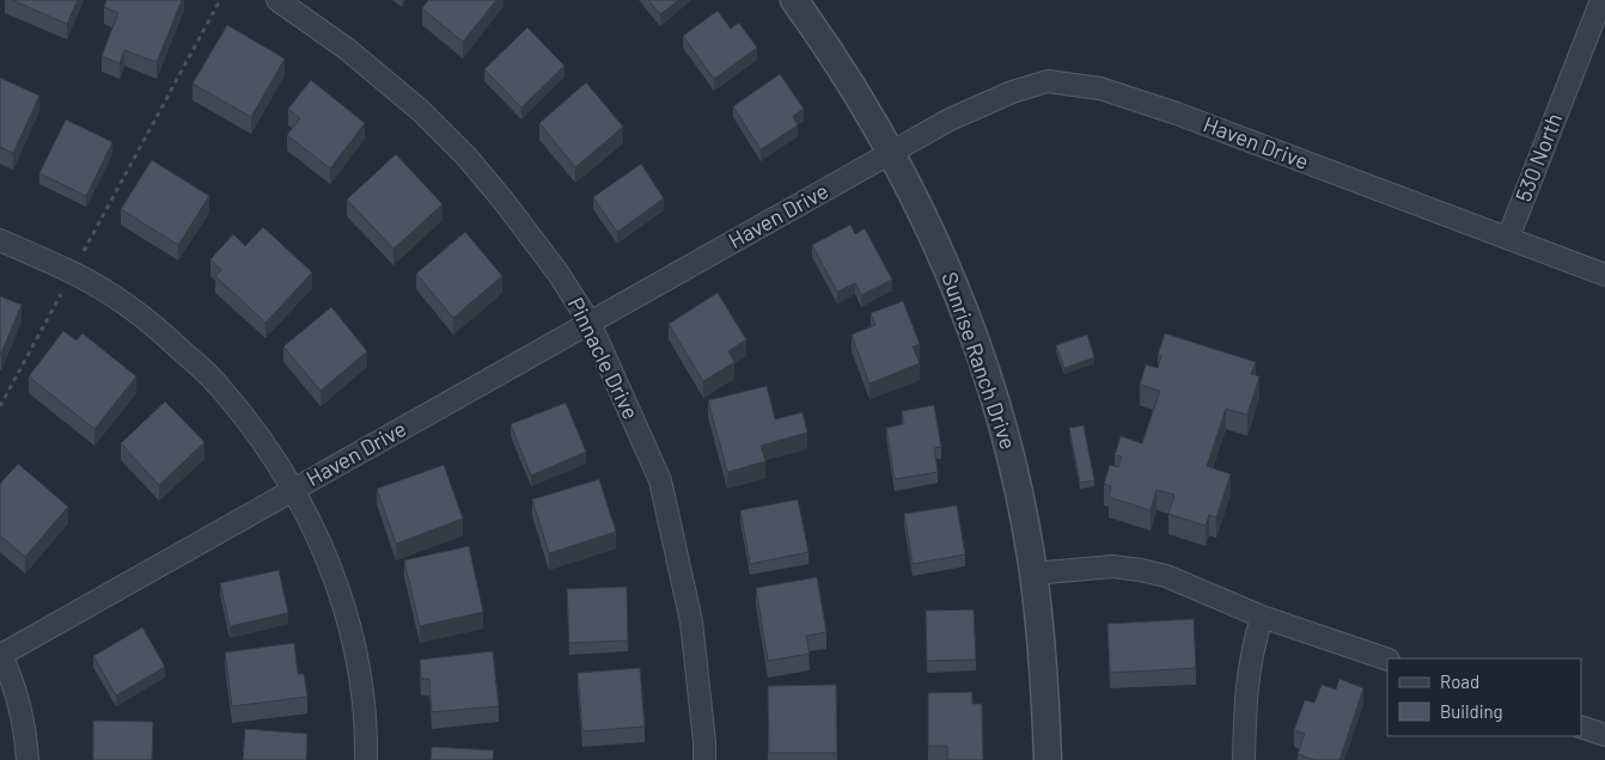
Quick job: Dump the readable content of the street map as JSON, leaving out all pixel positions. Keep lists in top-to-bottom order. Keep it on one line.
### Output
{"streets":{"street":["Haven Drive","530 North","Pinnacle Drive","Sunrise Ranch Drive"]},"crossings":[["Haven Drive","530 North"],["Haven Drive","Pinnacle Drive"],["Haven Drive","Sunrise Ranch Drive"]],"legend":["Road","Building"]}
